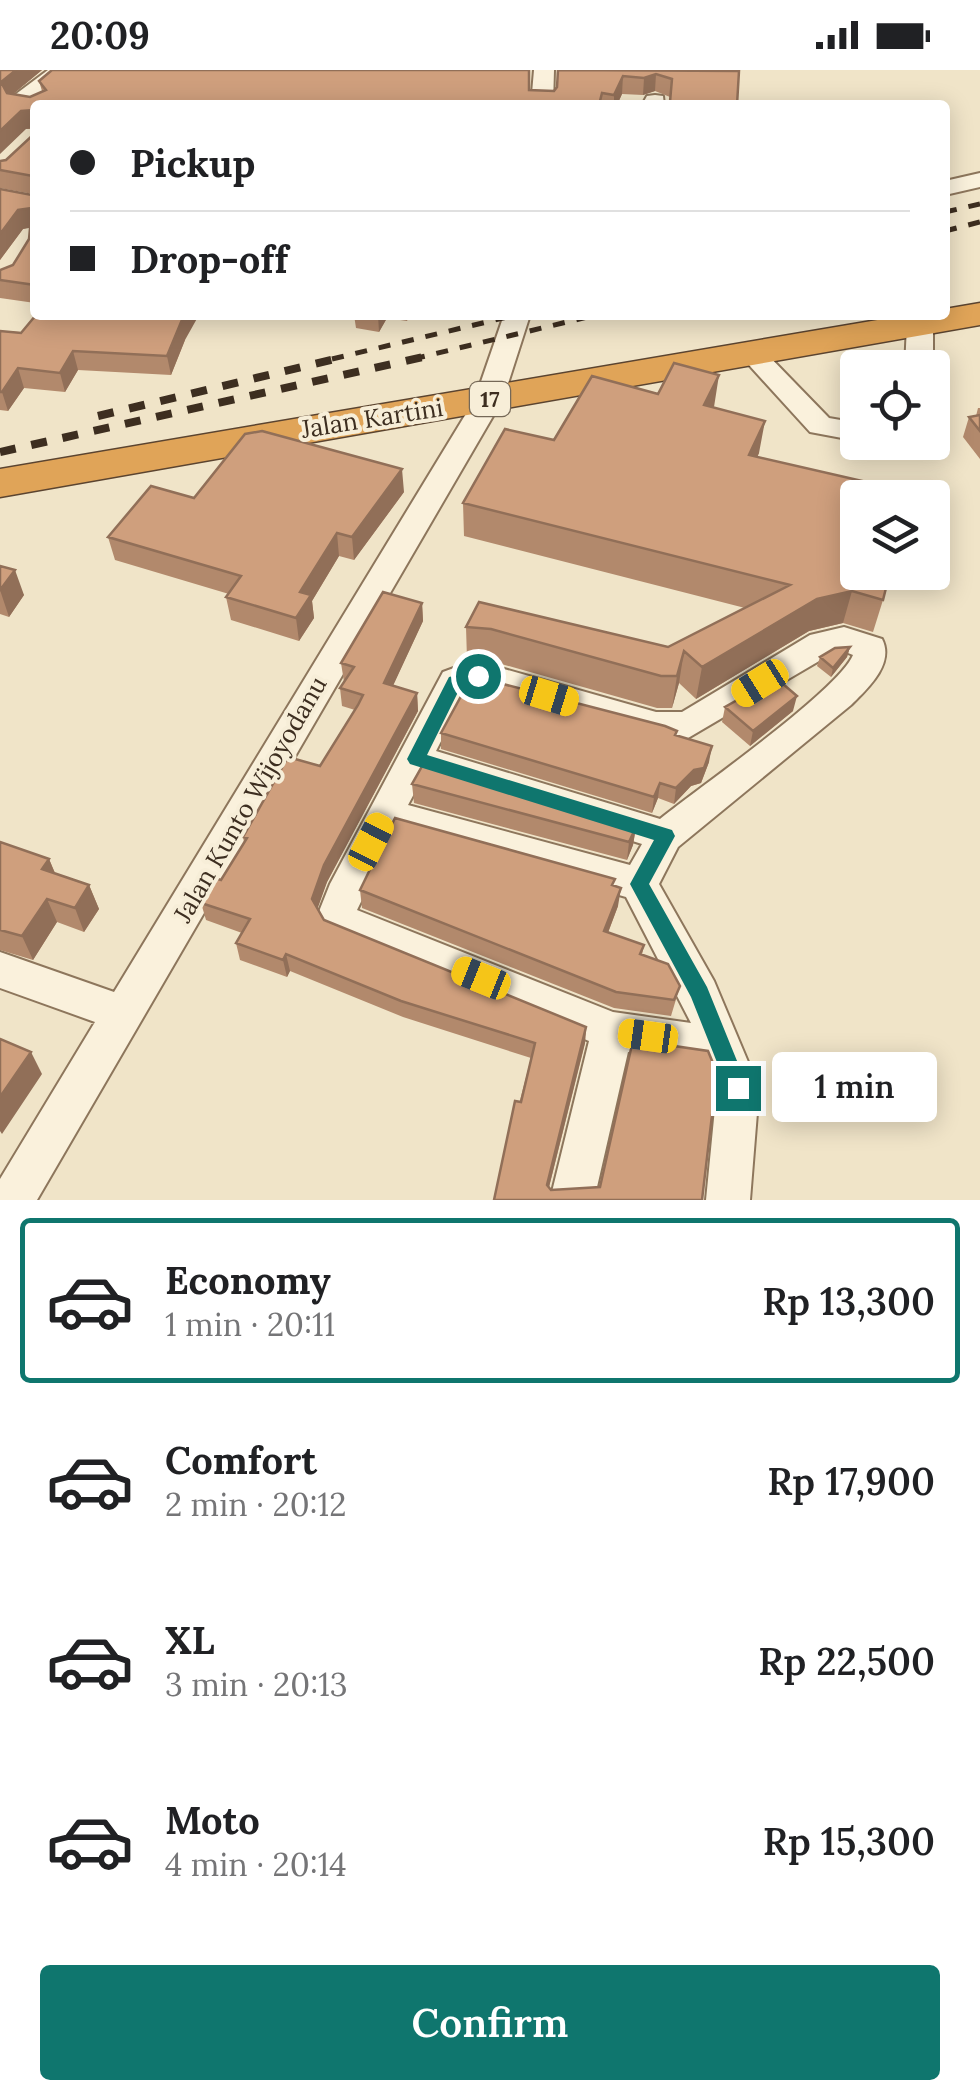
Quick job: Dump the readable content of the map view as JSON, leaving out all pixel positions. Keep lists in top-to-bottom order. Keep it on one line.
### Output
{"streets":{"highway":["17","Jalan Kartini"],"street":["Jalan Kunto Wijoyodanu"]},"crossings":[["Jalan Kartini","Jalan Kunto Wijoyodanu"]],"page":{"status":"20:09","banner":["Pickup","Drop-off"],"bubble":"1 min","list":[{"name":"Economy","note":"1 min · 20:11","value":"Rp 13,300"},{"name":"Comfort","note":"2 min · 20:12","value":"Rp 17,900"},{"name":"XL","note":"3 min · 20:13","value":"Rp 22,500"},{"name":"Moto","note":"4 min · 20:14","value":"Rp 15,300"}],"buttons":"Confirm"}}
